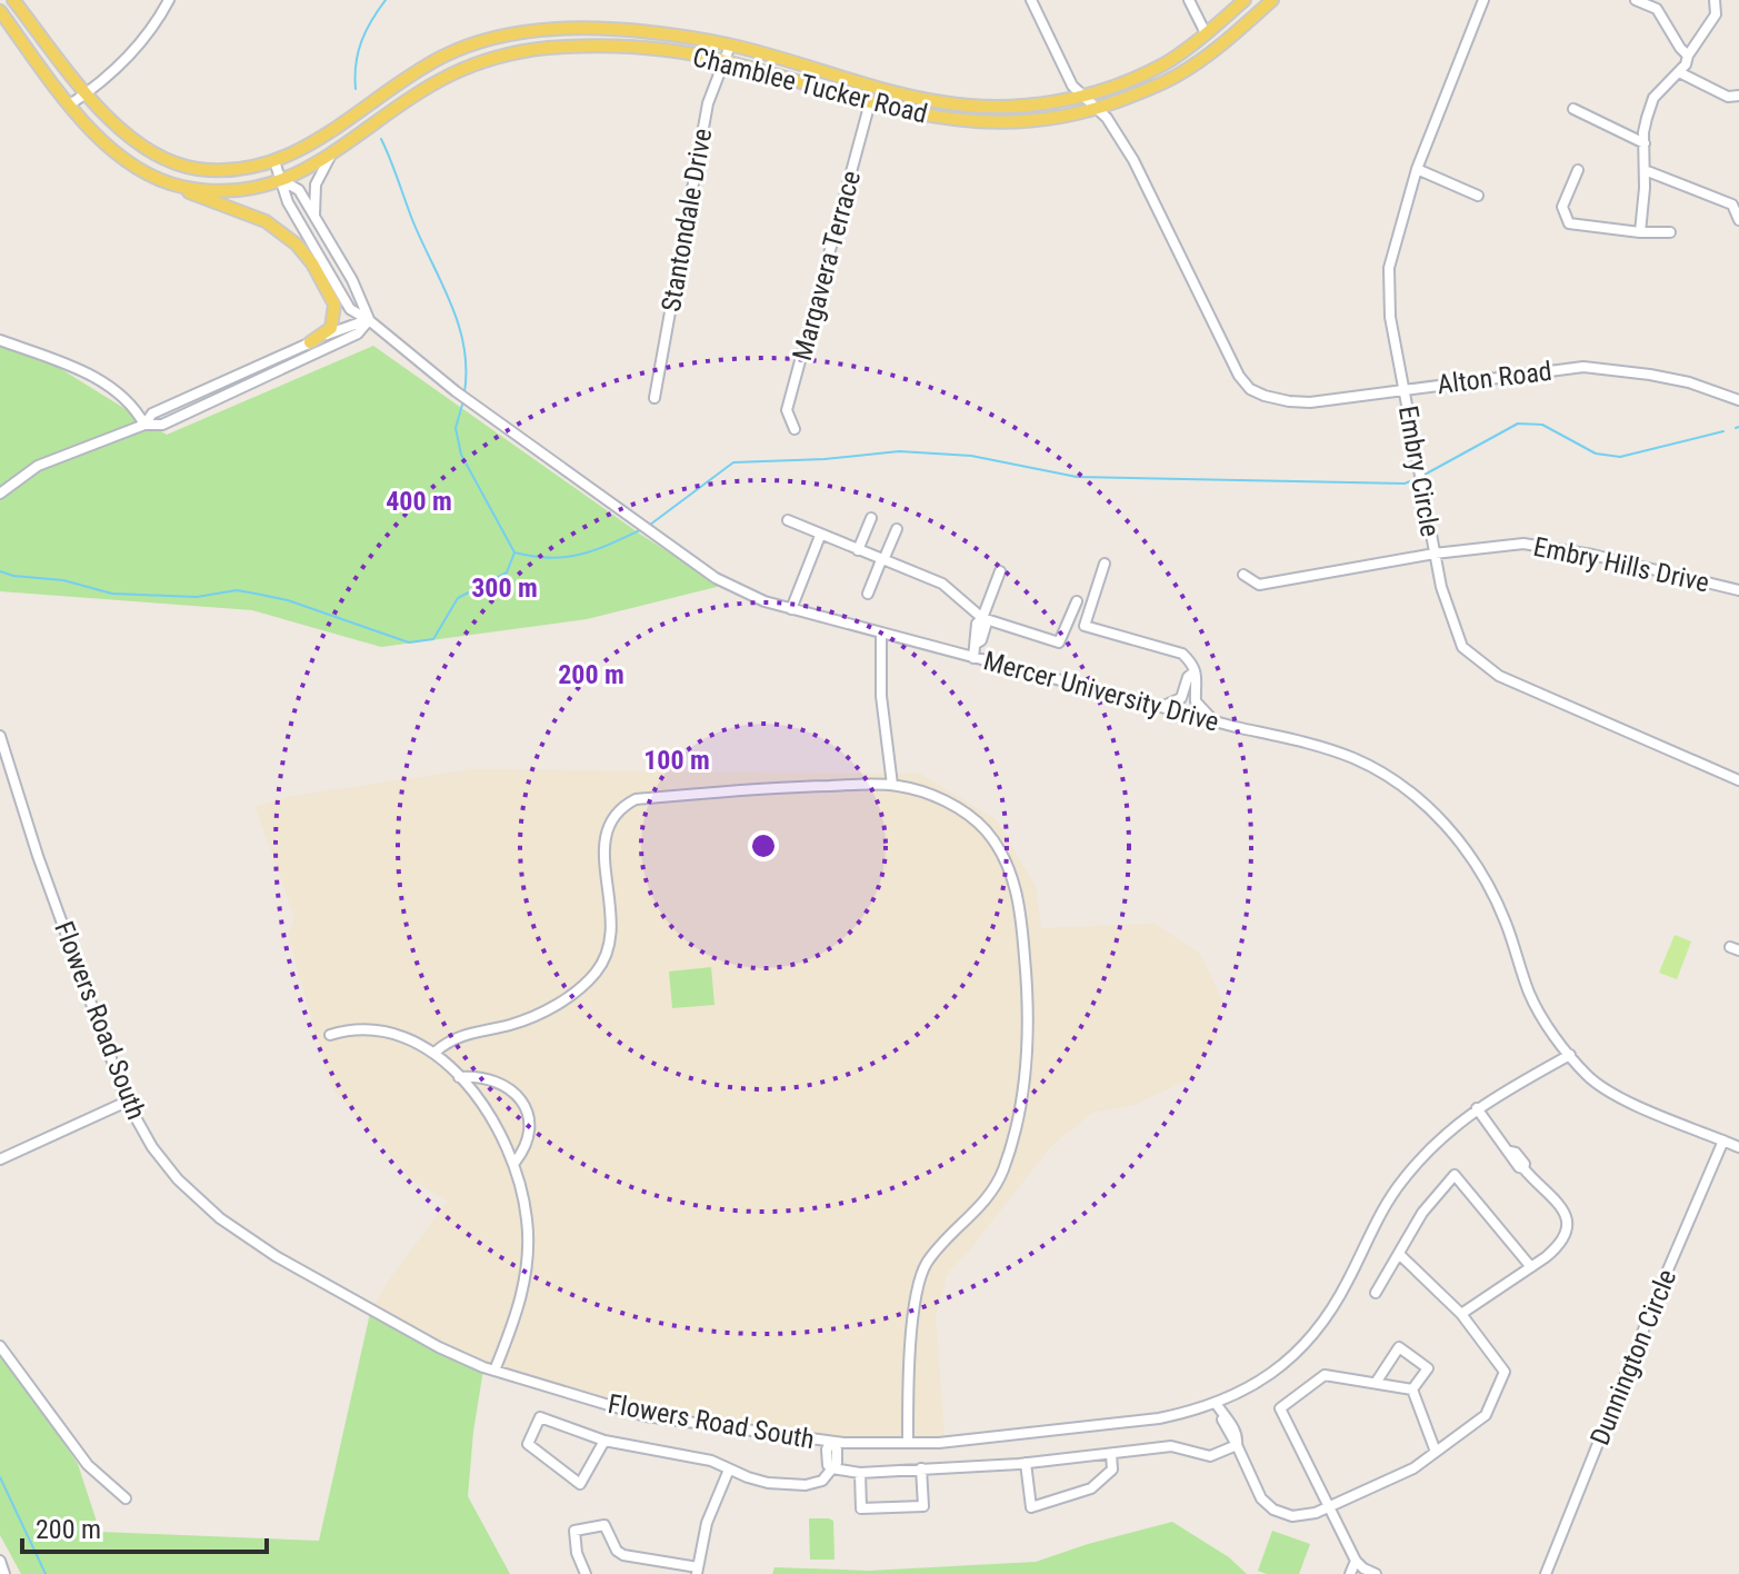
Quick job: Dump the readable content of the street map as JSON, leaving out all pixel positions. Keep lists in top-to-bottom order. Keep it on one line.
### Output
{"streets":{"main road":["Chamblee Tucker Road"],"street":["Stantondale Drive","Margavera Terrace","Alton Road","Embry Circle","Embry Hills Drive","Mercer University Drive","Flowers Road South","Dunnington Circle"]},"crossings":[["Chamblee Tucker Road","Stantondale Drive"],["Chamblee Tucker Road","Margavera Terrace"],["Chamblee Tucker Road","Alton Road"],["Chamblee Tucker Road","Mercer University Drive"],["Alton Road","Embry Circle"],["Embry Circle","Embry Hills Drive"],["Mercer University Drive","Flowers Road South"],["Mercer University Drive","Dunnington Circle"]],"scale_bar":"200 m","rings":["400 m","300 m","200 m","100 m"]}
